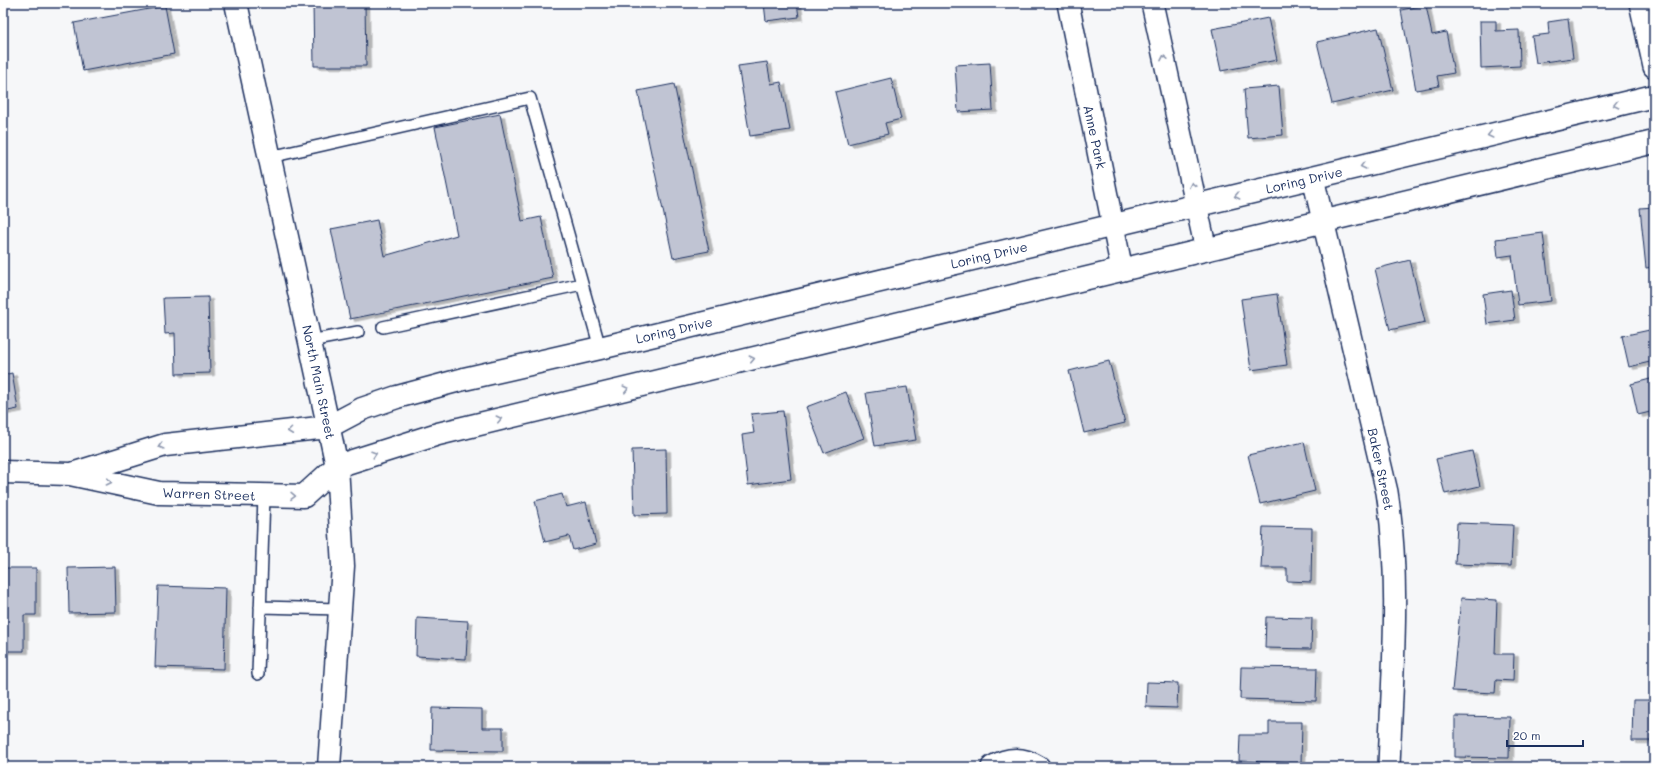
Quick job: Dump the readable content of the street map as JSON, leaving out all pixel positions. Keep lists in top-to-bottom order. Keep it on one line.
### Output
{"streets":{"street":["Anne Park","Loring Drive","North Main Street","Baker Street","Warren Street"]},"crossings":[["Anne Park","Loring Drive"],["Loring Drive","North Main Street"],["Loring Drive","Baker Street"],["Loring Drive","Warren Street"],["North Main Street","Warren Street"]],"scale_bar":"20 m"}
